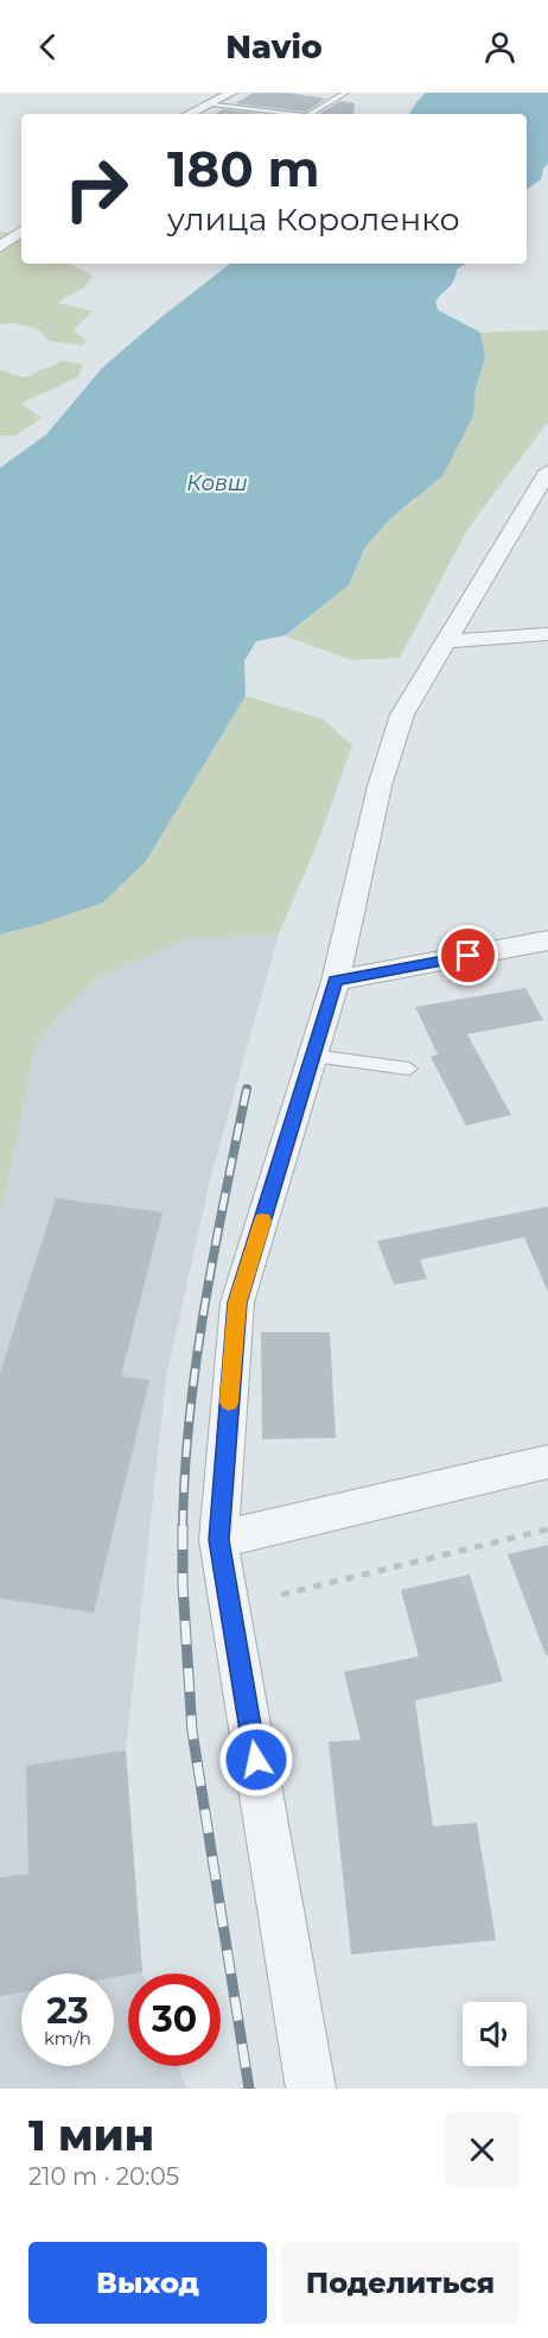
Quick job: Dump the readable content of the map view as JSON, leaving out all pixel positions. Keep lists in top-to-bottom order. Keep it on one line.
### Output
{"water":["Ковш"],"page":{"header":"Navio","turn":["180 m","улица Короленко"],"speed":"23 km/h","limit":"30","heading":["1 мин","210 m · 20:05"],"buttons":["Выход","Поделиться"]}}
